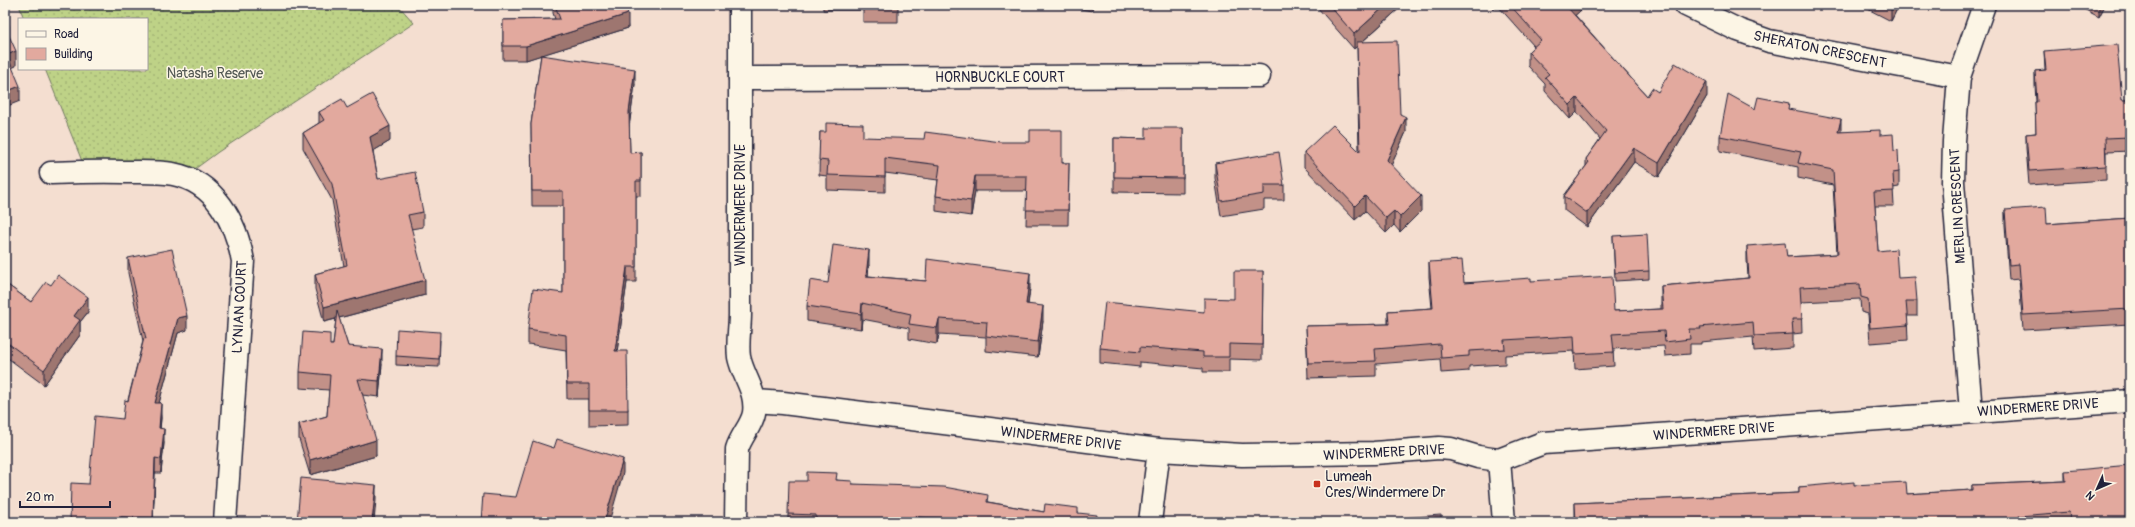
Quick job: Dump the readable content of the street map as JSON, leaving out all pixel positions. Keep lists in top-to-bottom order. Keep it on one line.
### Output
{"streets":{"street":["SHERATON CRESCENT","HORNBUCKLE COURT","WINDERMERE DRIVE","MERLIN CRESCENT","LYNIAN COURT"]},"crossings":[["SHERATON CRESCENT","MERLIN CRESCENT"],["HORNBUCKLE COURT","WINDERMERE DRIVE"],["WINDERMERE DRIVE","MERLIN CRESCENT"]],"parks":["Natasha Reserve"],"places":{"transit":["Lumeah Cres/Windermere Dr"]},"legend":["Road","Building"],"scale_bar":"20 m","north":"bottom left"}
